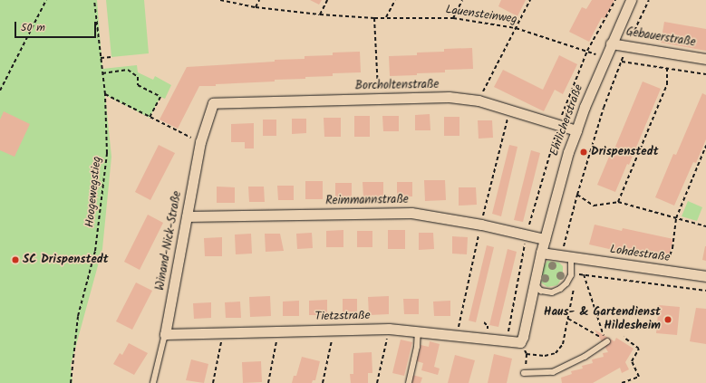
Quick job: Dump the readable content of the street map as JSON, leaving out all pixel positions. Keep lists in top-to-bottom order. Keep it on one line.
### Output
{"streets":{"street":["Gebauerstraße","Borcholtenstraße","Ehrlicherstraße","Reimmannstraße","Winand-Nick-Straße","Lohdestraße","Tietzstraße"],"path":["Lauensteinweg","Hoogewegstieg"]},"crossings":[["Lauensteinweg","Ehrlicherstraße"],["Gebauerstraße","Ehrlicherstraße"],["Borcholtenstraße","Ehrlicherstraße"],["Borcholtenstraße","Winand-Nick-Straße"],["Ehrlicherstraße","Reimmannstraße"],["Ehrlicherstraße","Lohdestraße"],["Ehrlicherstraße","Tietzstraße"],["Reimmannstraße","Winand-Nick-Straße"],["Winand-Nick-Straße","Tietzstraße"]],"places":["Drispenstedt","SC Drispenstedt","Haus- & Gartendienst Hildesheim"],"scale_bar":"50 m"}
